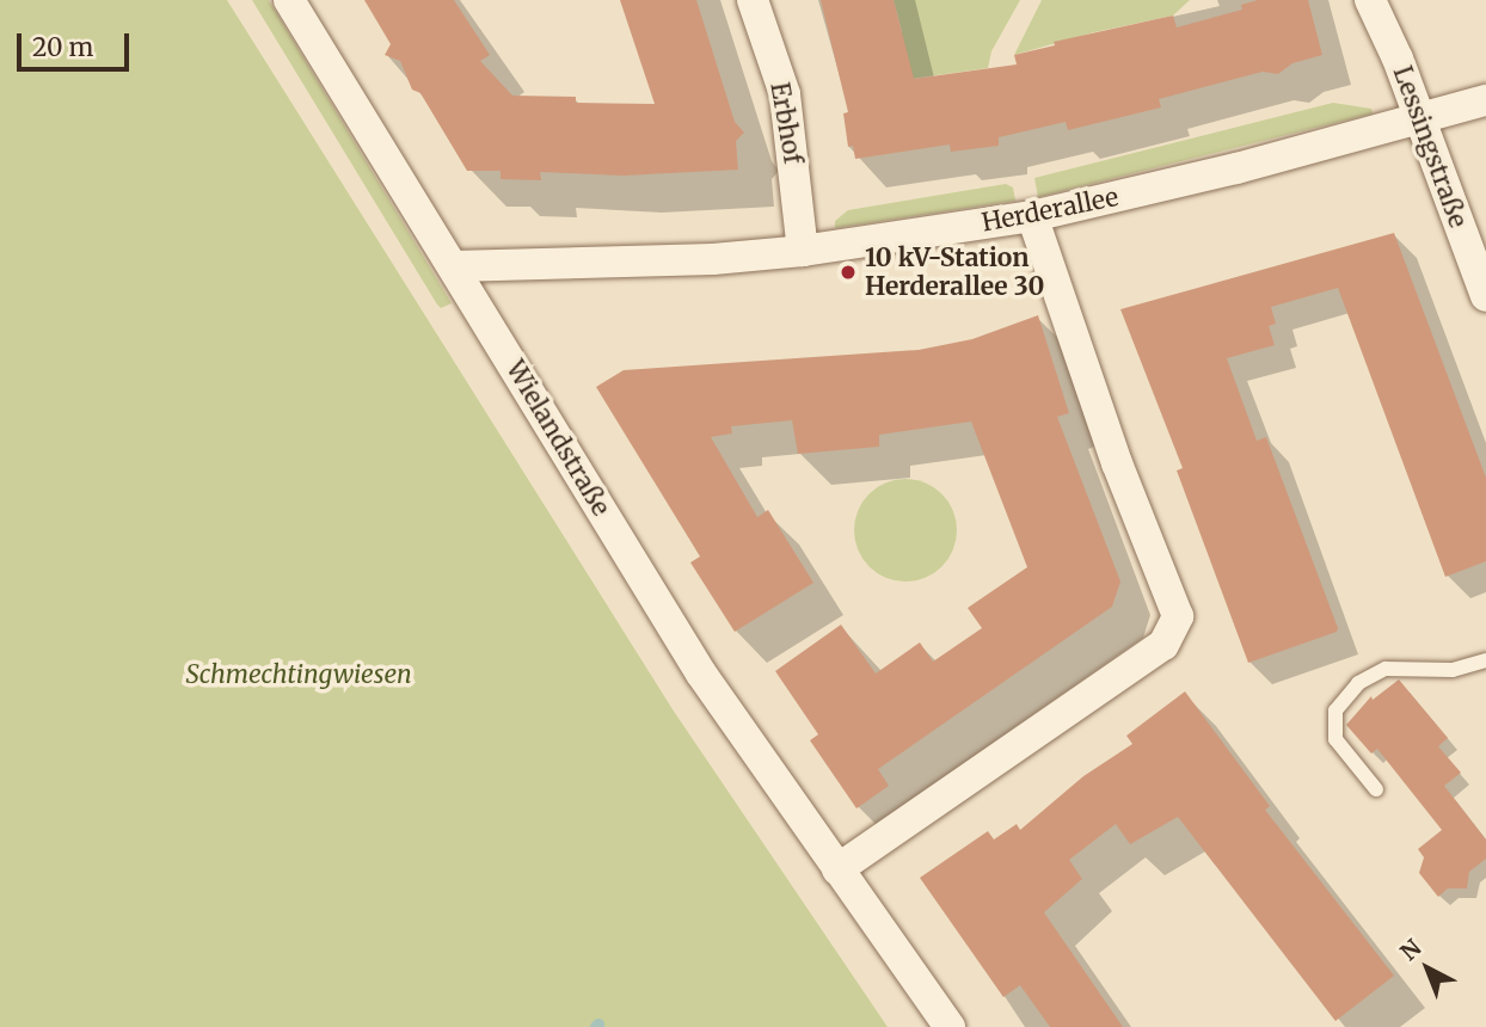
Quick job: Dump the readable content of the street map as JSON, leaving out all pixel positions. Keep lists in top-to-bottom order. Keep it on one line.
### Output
{"streets":{"street":["Erbhof","Lessingstraße","Herderallee","Wielandstraße"]},"crossings":[["Erbhof","Herderallee"],["Lessingstraße","Herderallee"],["Herderallee","Wielandstraße"]],"parks":["Schmechtingwiesen"],"places":["10 kV-Station Herderallee 30"],"scale_bar":"20 m","north":"top left"}
